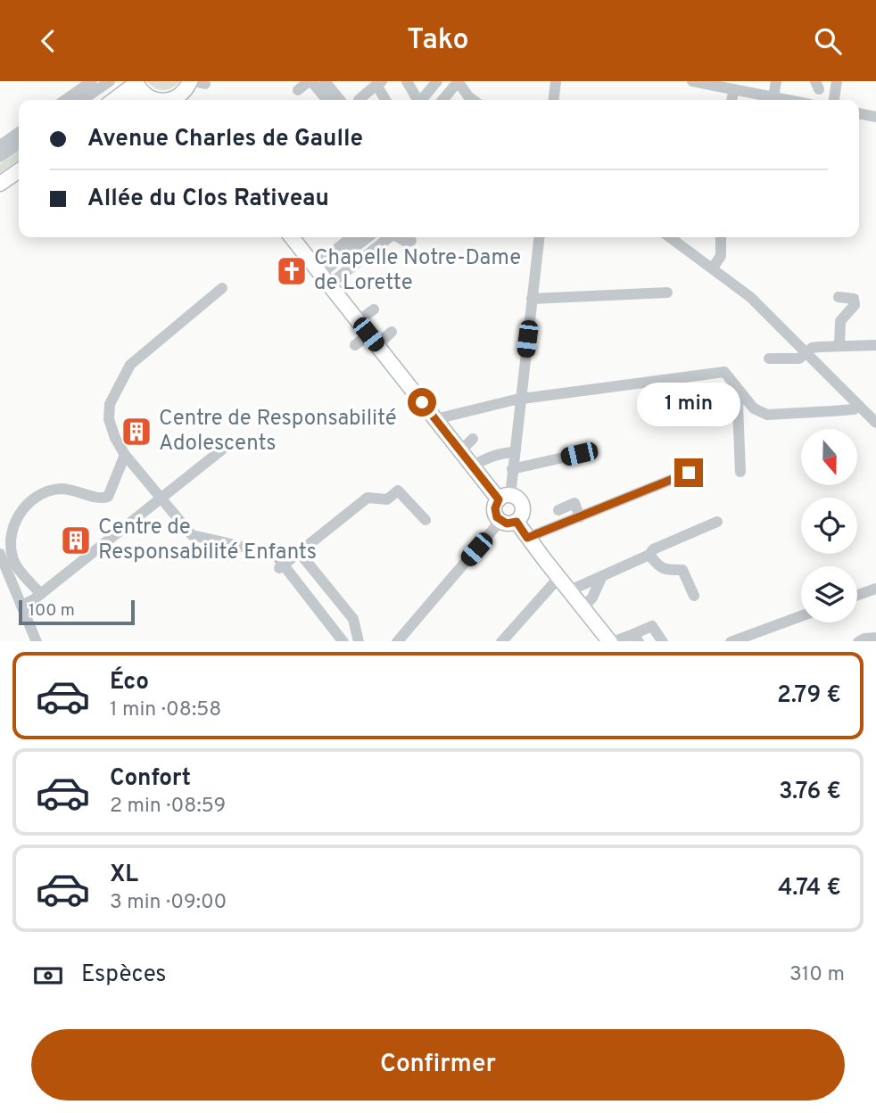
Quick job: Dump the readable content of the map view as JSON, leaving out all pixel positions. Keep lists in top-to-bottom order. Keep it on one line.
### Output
{"places":{"church":["Chapelle Notre-Dame de Lorette"],"building":["Centre de Responsabilité Adolescents","Centre de Responsabilité Enfants"]},"scale_bar":"100 m","north":"bottom","page":{"header":"Tako","banner":["Avenue Charles de Gaulle","Allée du Clos Rativeau"],"bubble":"1 min","scale":"100 m","list":[{"name":"Éco","note":"1 min · 08:58","value":"2.79 €"},{"name":"Confort","note":"2 min · 08:59","value":"3.76 €"},{"name":"XL","note":"3 min · 09:00","value":"4.74 €"}],"pay":["Espèces","310 m"],"buttons":"Confirmer"}}
